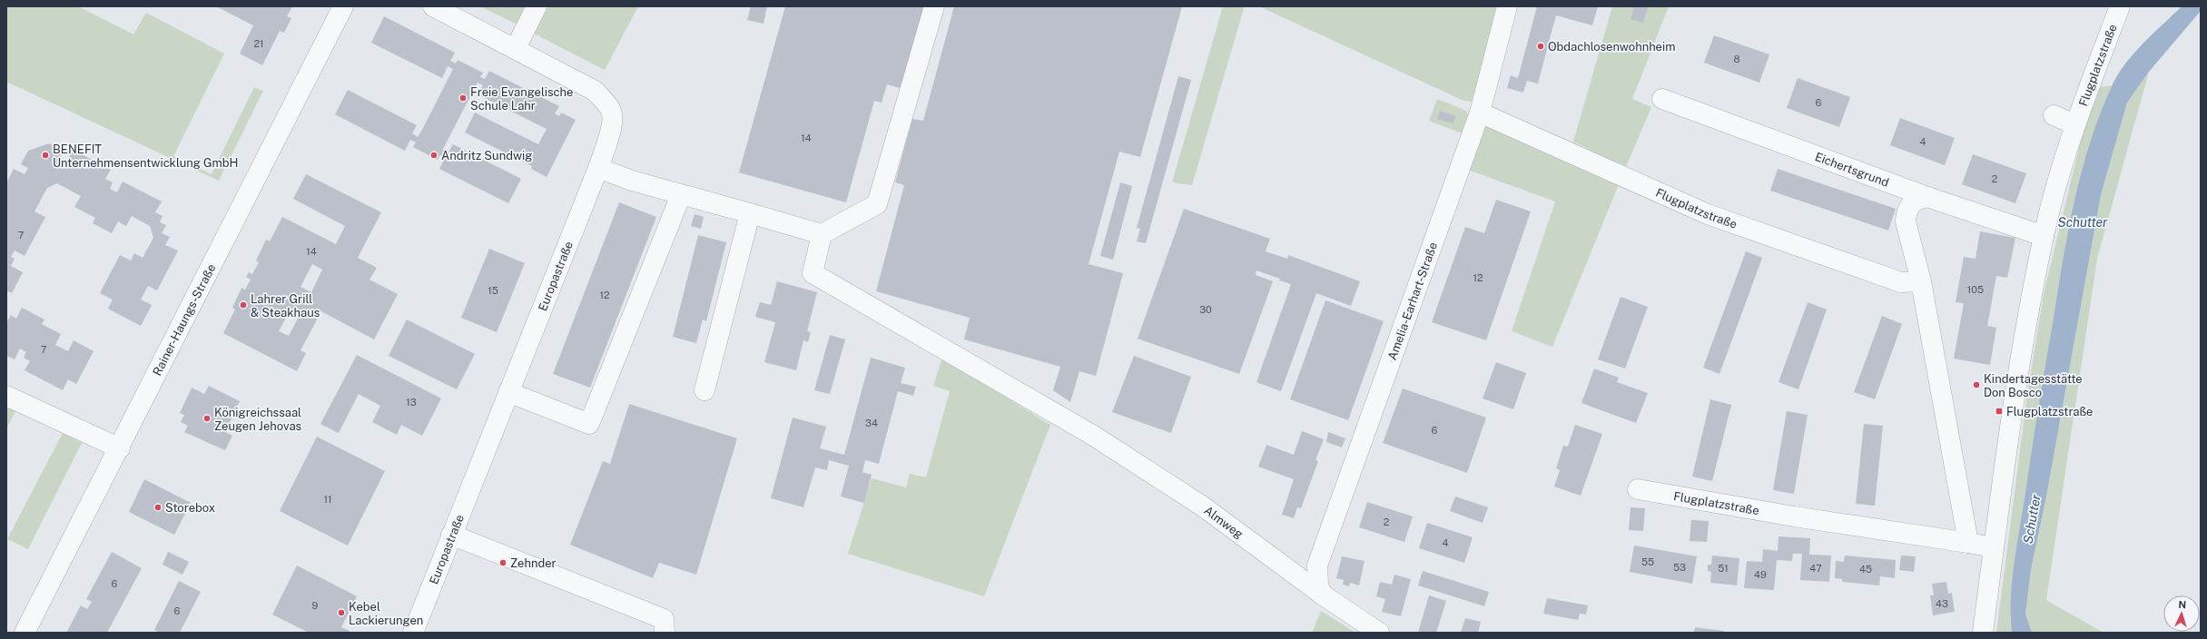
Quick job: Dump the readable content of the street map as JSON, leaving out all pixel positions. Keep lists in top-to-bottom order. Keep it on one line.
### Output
{"streets":{"street":["Flugplatzstraße","Eichertsgrund","Europastraße","Amelia-Earhart-Straße","Rainer-Haungs-Straße","Almweg"]},"crossings":[["Flugplatzstraße","Eichertsgrund"],["Flugplatzstraße","Amelia-Earhart-Straße"],["Amelia-Earhart-Straße","Almweg"]],"water":["Schutter"],"places":{"other":["Obdachlosenwohnheim","Freie Evangelische Schule Lahr","BENEFIT Unternehmensentwicklung GmbH","Andritz Sundwig","Lahrer Grill & Steakhaus","Kindertagesstätte Don Bosco","Königreichssaal Zeugen Jehovas","Storebox","Zehnder","Kebel Lackierungen"],"transit":["Flugplatzstraße"]},"house_numbers":["21","8","6","14","4","2","7","14","12","105","15","12","30","7","13","34","6","11","2","4","55","53","51","47","45","49","6","43","9","6"],"north":"top"}
